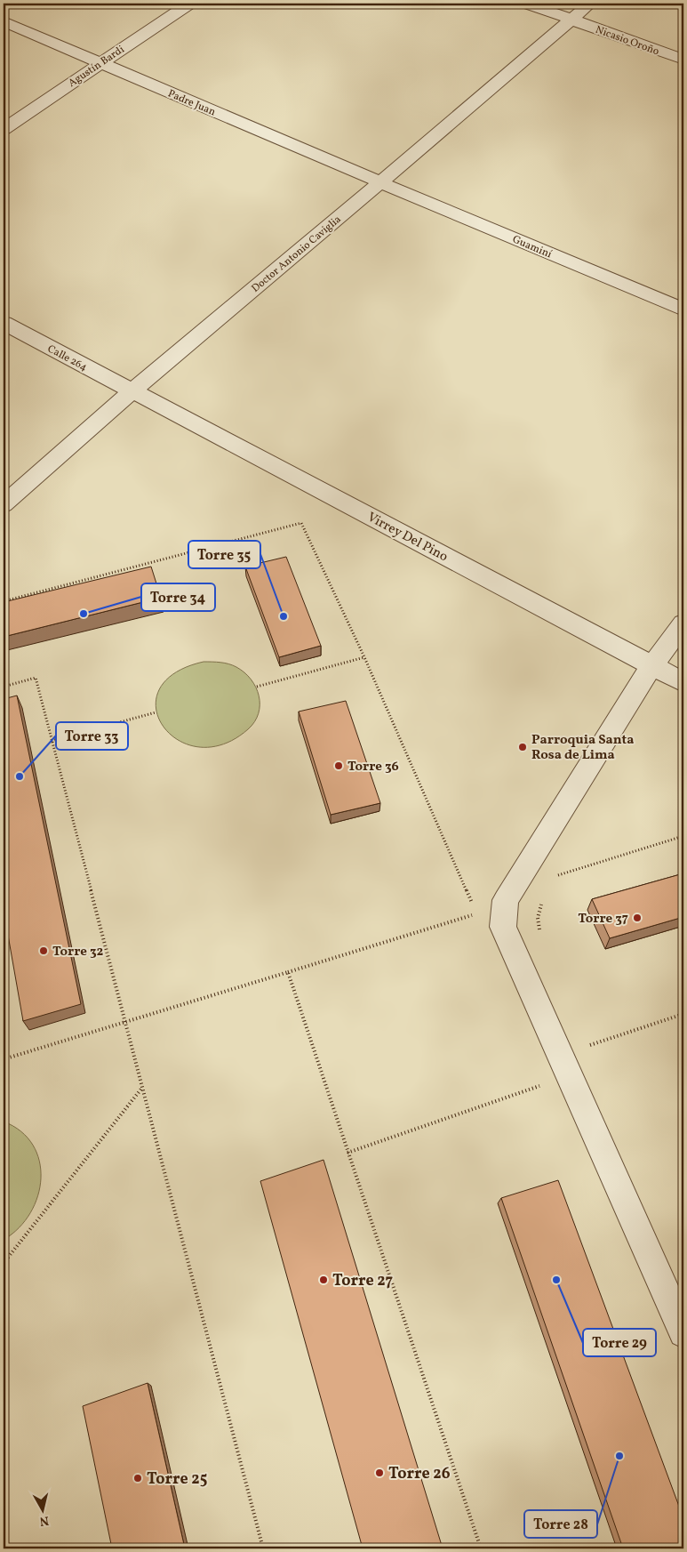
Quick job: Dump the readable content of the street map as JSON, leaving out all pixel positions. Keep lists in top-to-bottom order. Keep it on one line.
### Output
{"streets":{"street":["Nicasio Oroño","Agustín Bardi","Padre Juan","Guaminí","Doctor Antonio Caviglia","Calle 264","Virrey Del Pino"]},"crossings":[["Nicasio Oroño","Doctor Antonio Caviglia"],["Agustín Bardi","Padre Juan"],["Padre Juan","Guaminí"],["Padre Juan","Doctor Antonio Caviglia"],["Guaminí","Doctor Antonio Caviglia"],["Doctor Antonio Caviglia","Calle 264"],["Doctor Antonio Caviglia","Virrey Del Pino"],["Calle 264","Virrey Del Pino"]],"places":["Torre 34","Torre 35","Parroquia Santa Rosa de Lima","Torre 36","Torre 33","Torre 37","Torre 32","Torre 27","Torre 29","Torre 28","Torre 26","Torre 25"],"north":"bottom"}
